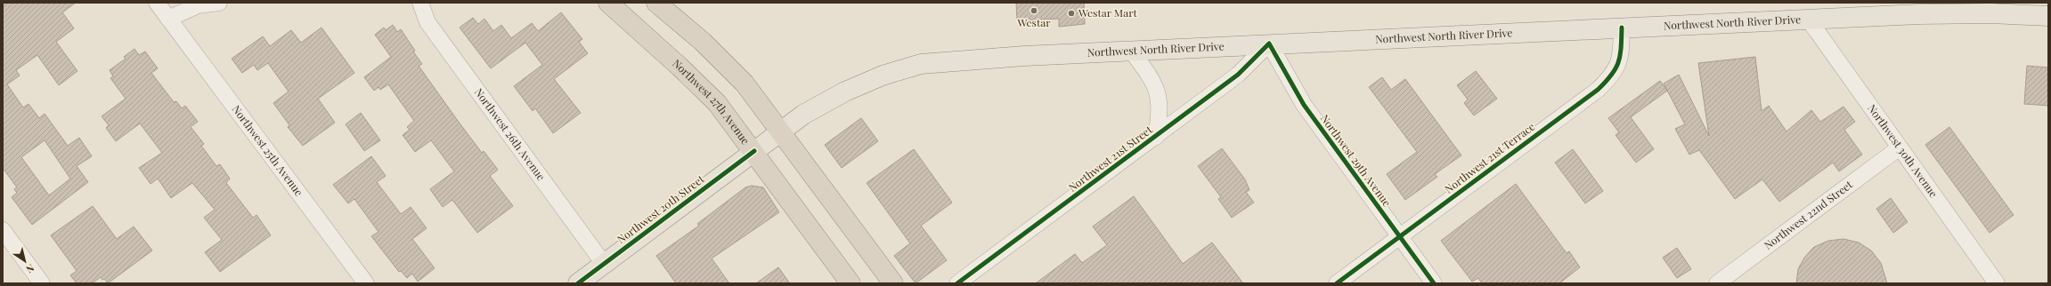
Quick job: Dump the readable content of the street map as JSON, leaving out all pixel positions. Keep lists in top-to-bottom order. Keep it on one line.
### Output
{"streets":{"highway":["Northwest 27th Avenue"],"main road":["Northwest North River Drive","Northwest 20th Street"],"street":["Northwest 26th Avenue","Northwest 25th Avenue","Northwest 30th Avenue","Northwest 21st Terrace","Northwest 21st Street","Northwest 29th Avenue","Northwest 22nd Street"]},"crossings":[["Northwest North River Drive","Northwest 30th Avenue"],["Northwest North River Drive","Northwest 21st Terrace"],["Northwest North River Drive","Northwest 21st Street"],["Northwest North River Drive","Northwest 29th Avenue"],["Northwest North River Drive","Northwest 20th Street"],["Northwest 27th Avenue","Northwest 20th Street"],["Northwest 26th Avenue","Northwest 20th Street"],["Northwest 30th Avenue","Northwest 22nd Street"],["Northwest 21st Terrace","Northwest 29th Avenue"],["Northwest 21st Street","Northwest 29th Avenue"]],"places":["Westar","Westar Mart"],"north":"bottom right"}
